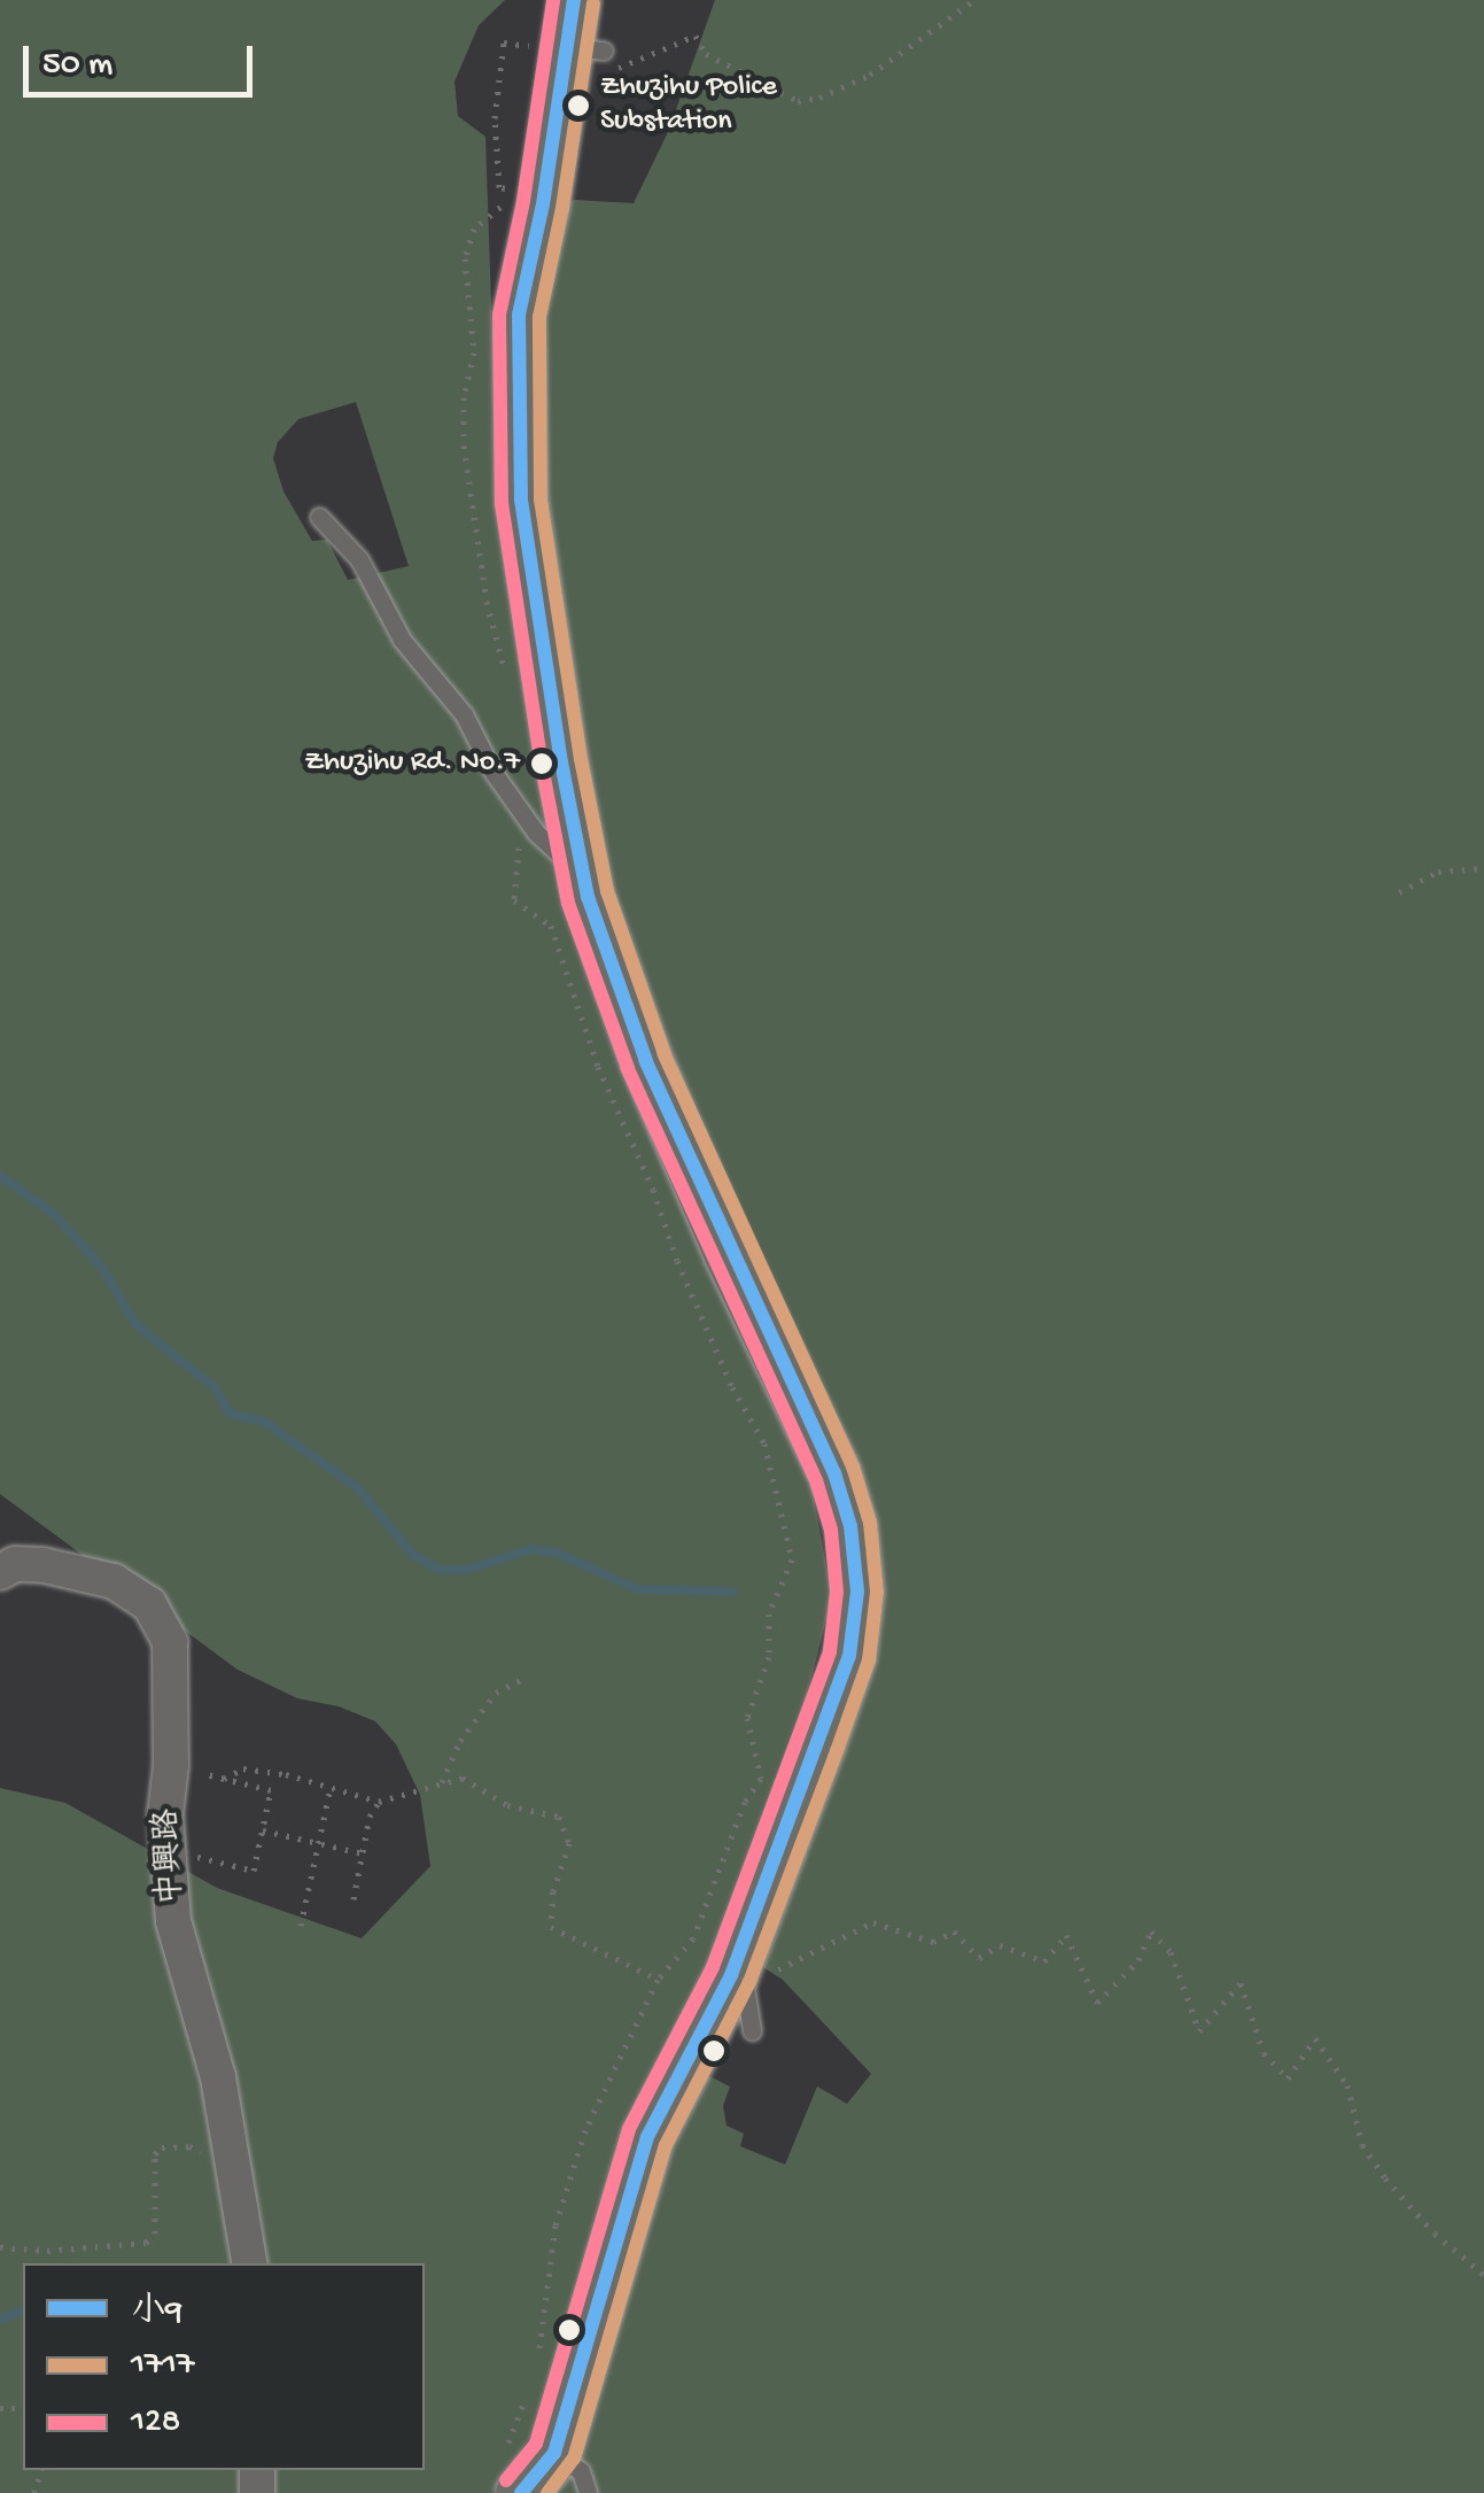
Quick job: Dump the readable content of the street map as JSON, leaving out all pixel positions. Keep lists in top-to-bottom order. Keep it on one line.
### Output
{"streets":{"street":["中興路"]},"places":["Zhuzihu Police Substation","Zhuzihu Rd. No.7"],"lines":["transit line 小9","transit line 128","transit line 1717"],"legend":["小9","1717","128"],"scale_bar":"50 m"}
